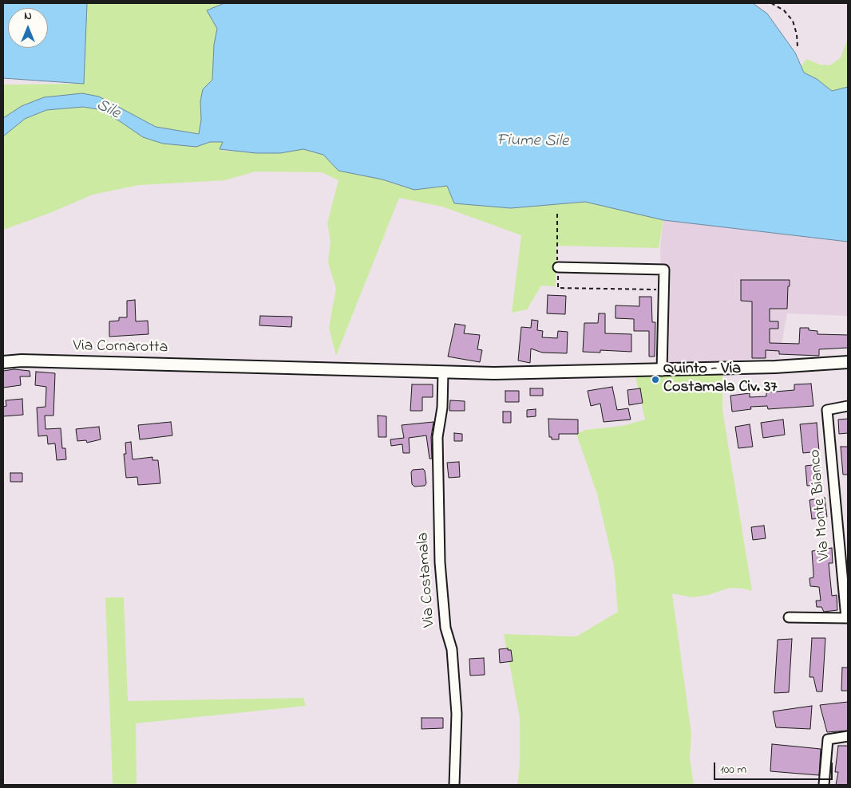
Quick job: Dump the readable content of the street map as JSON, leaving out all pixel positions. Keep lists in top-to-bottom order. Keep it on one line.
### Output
{"streets":{"main road":["Via Cornarotta"],"street":["Via Monte Bianco","Via Costamala"]},"crossings":[["Via Cornarotta","Via Costamala"]],"water":["Sile","Fiume Sile"],"places":["Quinto - Via Costamala Civ. 37"],"scale_bar":"100 m","north":"top"}
